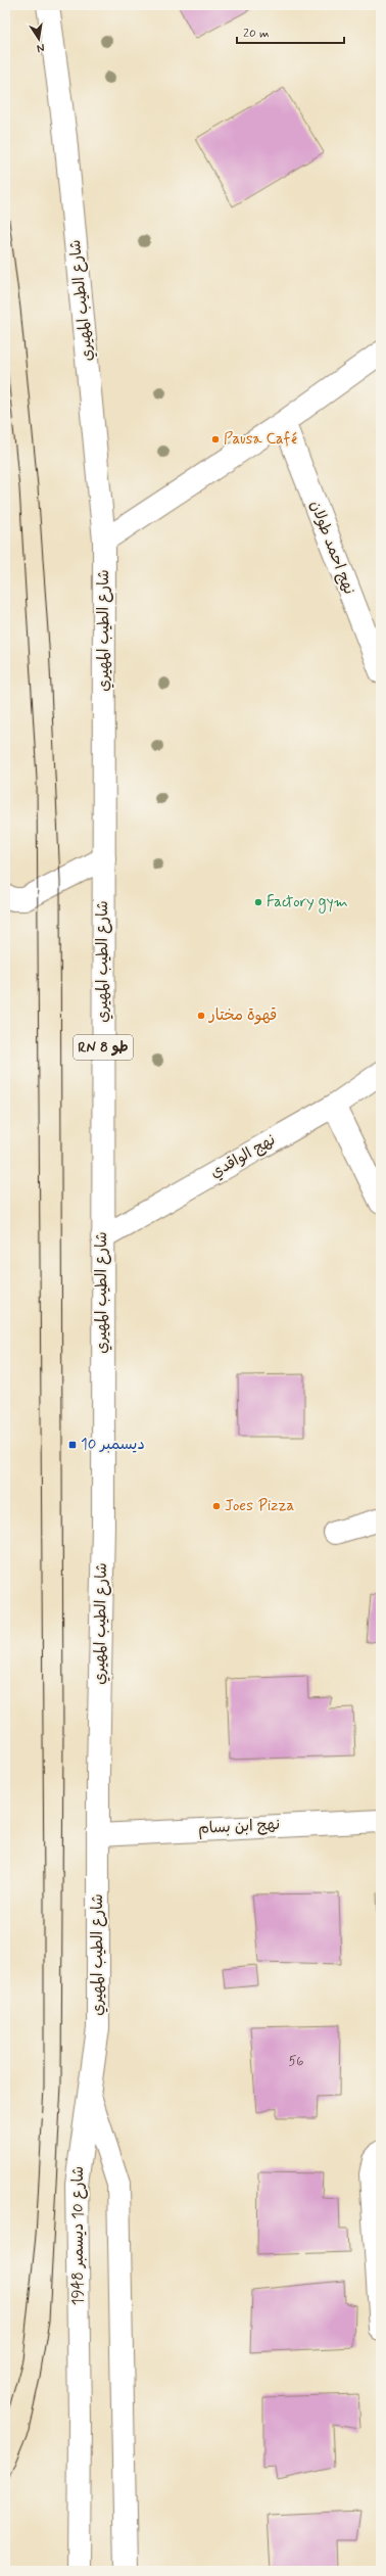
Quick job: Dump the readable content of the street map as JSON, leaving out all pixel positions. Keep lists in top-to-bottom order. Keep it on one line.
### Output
{"streets":{"main road":["شارع الطيب المهيري","نهج احمد طولان","RN 8 طو","نهج الواقدي","نهج ابن بسام","شارع 10 ديسمبر 1948"]},"crossings":[["شارع الطيب المهيري","نهج الواقدي"],["شارع الطيب المهيري","نهج ابن بسام"],["شارع الطيب المهيري","شارع 10 ديسمبر 1948"]],"places":{"other":["Pausa Café","Factory gym","قهوة مختار","Joes Pizza"],"transit":["10 ديسمبر"]},"house_numbers":["56"],"scale_bar":"20 m","north":"bottom"}
